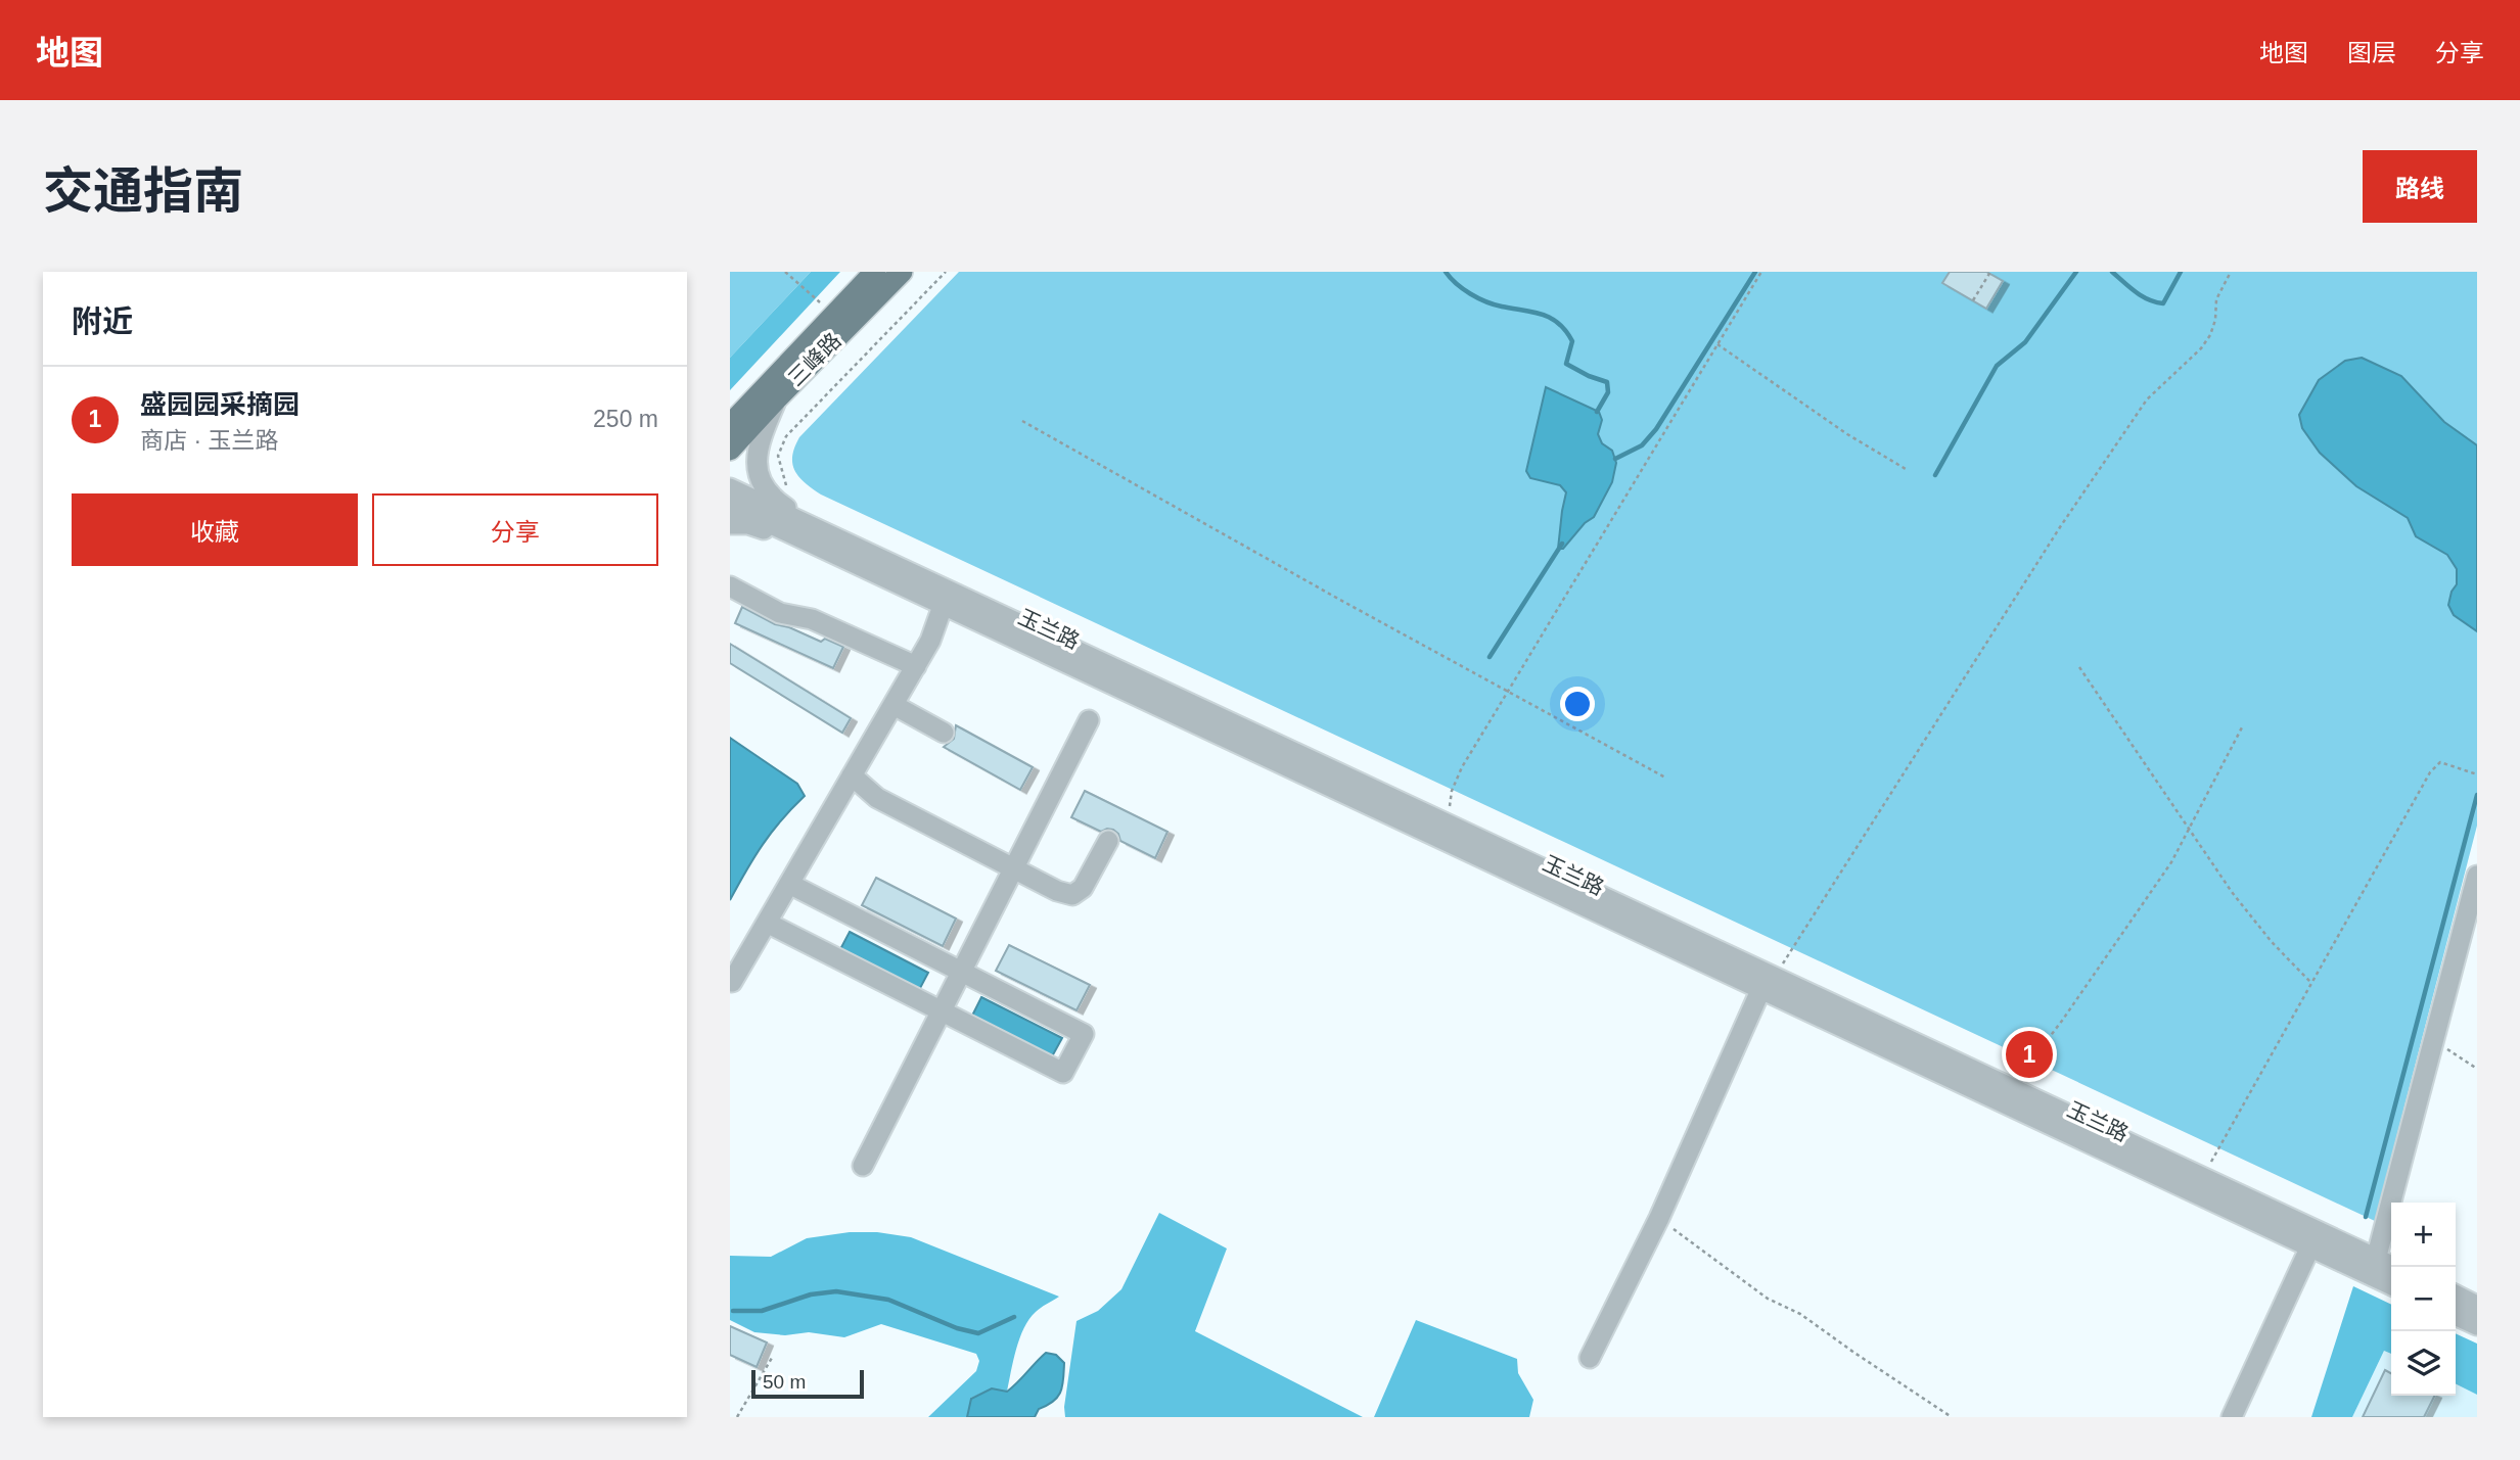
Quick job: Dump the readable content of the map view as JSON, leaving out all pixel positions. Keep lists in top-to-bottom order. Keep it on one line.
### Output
{"streets":{"main road":["三峰路"],"street":["玉兰路"]},"scale_bar":"50 m","page":{"header":"地图","nav":["地图","图层","分享"],"title":"交通指南","buttons":["路线",["收藏","分享"]],"heading":"附近","list":[{"mark":"1","name":"盛园园采摘园","note":"商店 · 玉兰路","value":"250 m"}],"pins":"1","map_buttons":["+","−"],"scale":"50 m"}}
